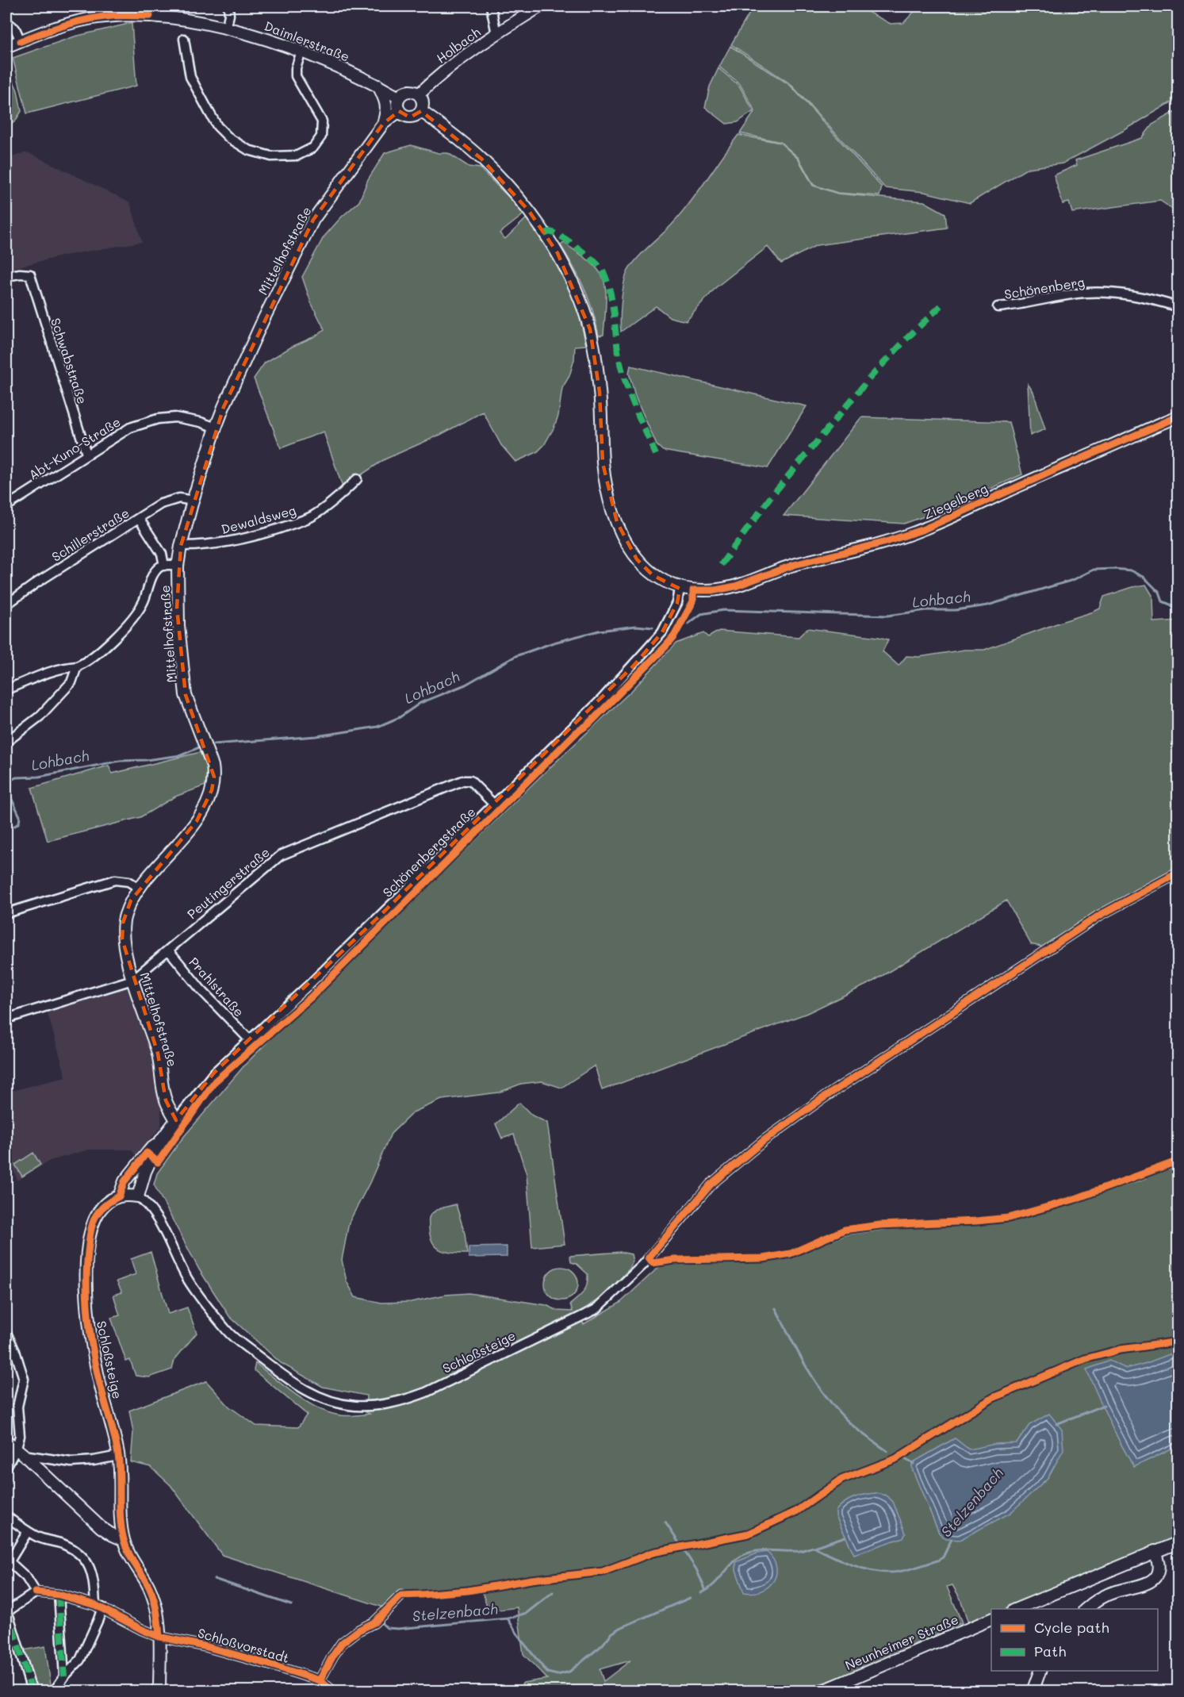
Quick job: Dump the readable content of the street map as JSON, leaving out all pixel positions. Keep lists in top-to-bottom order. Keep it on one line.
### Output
{"streets":{"street":["Daimlerstraße","Holbach","Mittelhofstraße","Schönenberg","Schwabstraße","Abt-Kuno-Straße","Ziegelberg","Dewaldsweg","Schillerstraße","Schönenbergstraße","Peutingerstraße","Prahlstraße","Schloßsteige","Neunheimer Straße","Schloßvorstadt"]},"crossings":[["Daimlerstraße","Holbach"],["Daimlerstraße","Mittelhofstraße"],["Holbach","Mittelhofstraße"],["Mittelhofstraße","Abt-Kuno-Straße"],["Mittelhofstraße","Dewaldsweg"],["Mittelhofstraße","Schillerstraße"],["Mittelhofstraße","Schönenbergstraße"],["Mittelhofstraße","Peutingerstraße"],["Schwabstraße","Abt-Kuno-Straße"],["Ziegelberg","Schönenbergstraße"],["Schönenbergstraße","Peutingerstraße"],["Schönenbergstraße","Prahlstraße"],["Peutingerstraße","Prahlstraße"],["Schloßsteige","Schloßvorstadt"]],"water":["Lohbach","Stelzenbach"],"legend":["Cycle path","Path"]}
